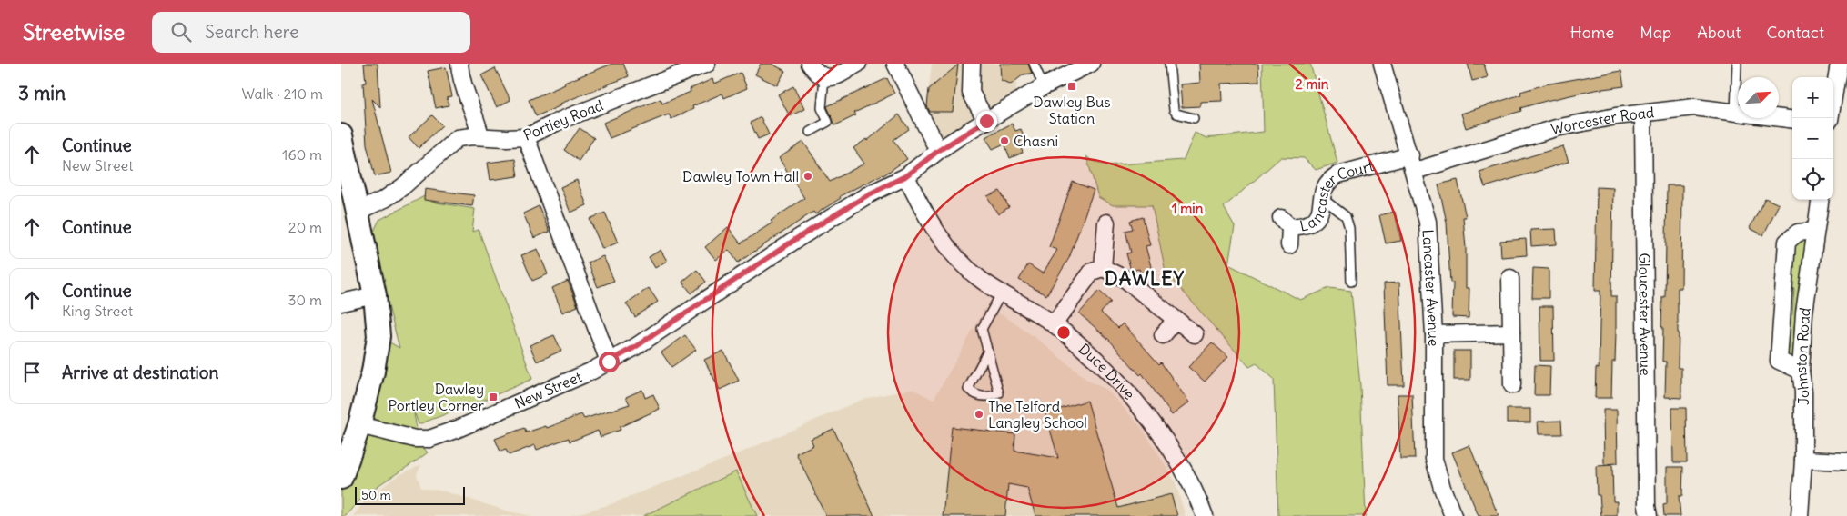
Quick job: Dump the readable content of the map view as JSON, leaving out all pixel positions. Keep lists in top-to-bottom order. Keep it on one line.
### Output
{"streets":{"street":["Portley Road","Worcester Road","Lancaster Court","Lancaster Avenue","Gloucester Avenue","Johnston Road","Duce Drive","New Street"]},"crossings":[["Worcester Road","Lancaster Avenue"],["Worcester Road","Gloucester Avenue"],["Lancaster Court","Lancaster Avenue"],["Duce Drive","New Street"]],"districts":["DAWLEY"],"places":{"transit":["Dawley Bus Station","Dawley Portley Corner"],"other":["Chasni","Dawley Town Hall","The Telford Langley School"]},"scale_bar":"50 m","north":"top right","page":{"header":"Streetwise","search":"Search here","nav":["Home","Map","About","Contact"],"heading":["3 min","Walk · 210 m"],"map_buttons":["+","−"],"list":[["Continue","New Street","160 m"],["Continue","20 m"],["Continue","King Street","30 m"],"Arrive at destination"],"scale":"50 m"},"rings":["2 min","1 min"]}
